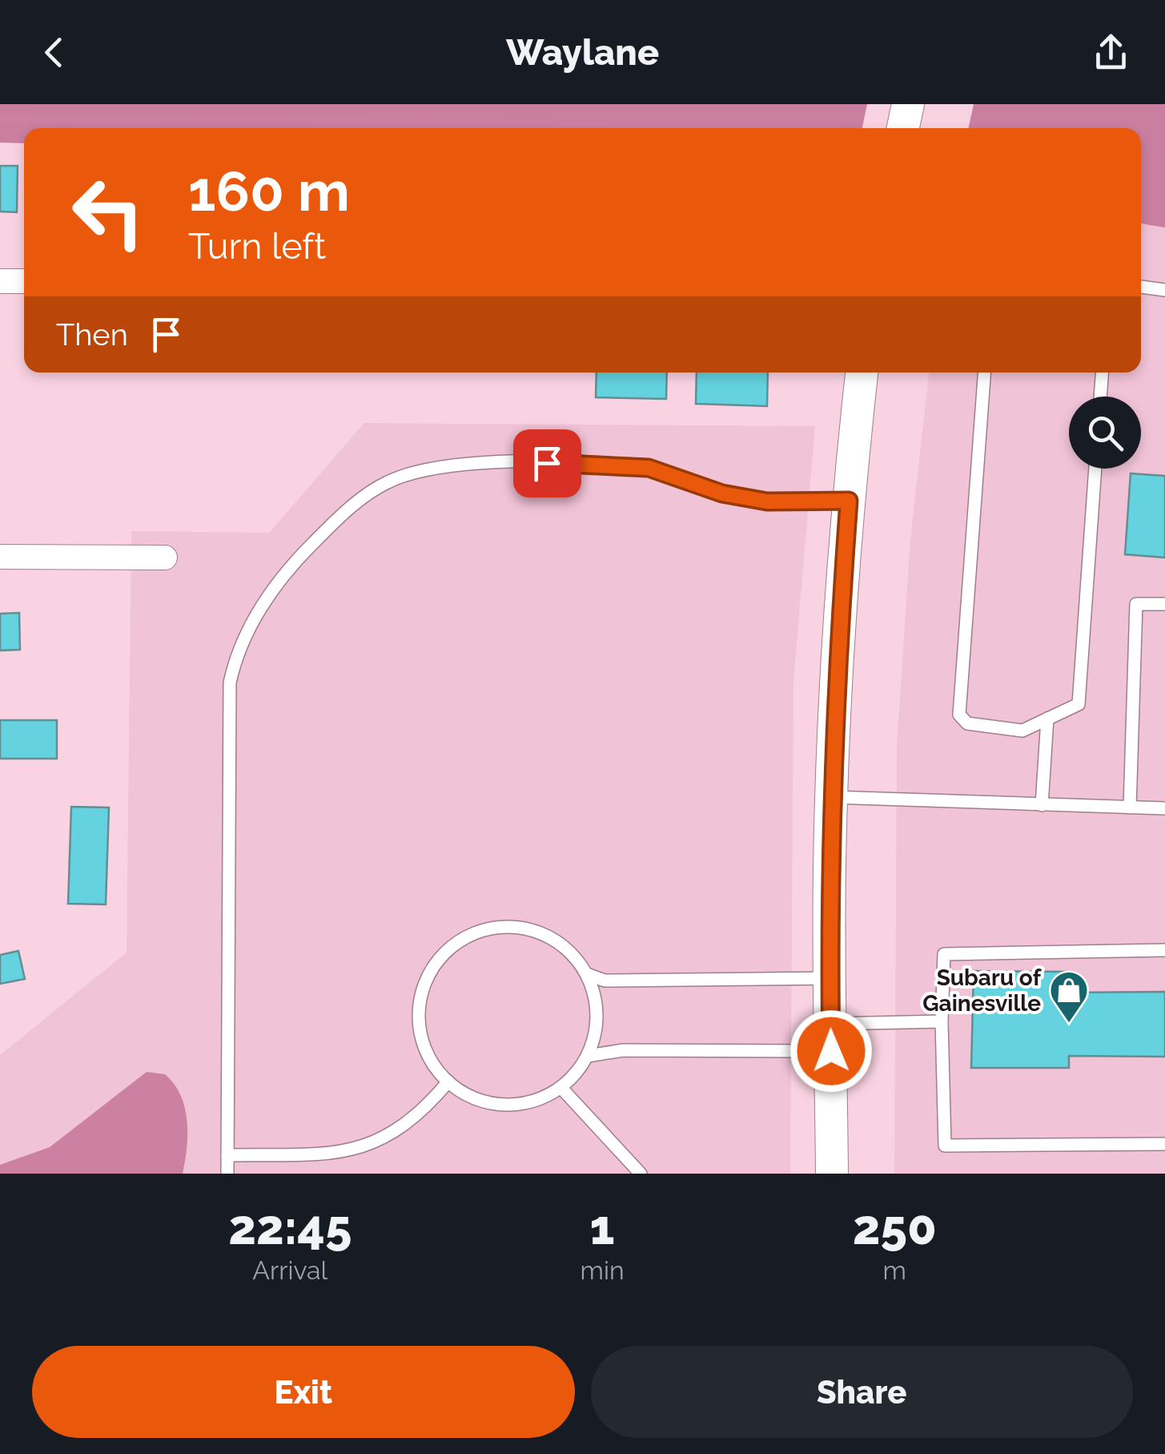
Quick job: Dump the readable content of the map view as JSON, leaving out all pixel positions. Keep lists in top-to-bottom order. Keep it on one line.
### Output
{"places":{"shop":["Subaru of Gainesville"]},"page":{"header":"Waylane","turn":["160 m","Turn left"],"then":"Then","eta":["22:45","Arrival","1","min","250","m"],"buttons":["Exit","Share"]}}
